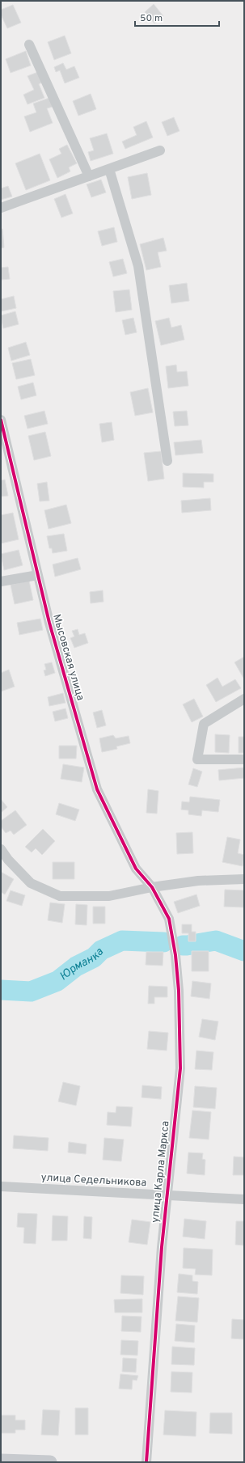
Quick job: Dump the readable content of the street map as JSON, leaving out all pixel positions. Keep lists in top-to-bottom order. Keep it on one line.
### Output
{"streets":{"street":["Мысовская улица","улица Карла Маркса","улица Седельникова"]},"crossings":[["Мысовская улица","улица Карла Маркса"],["улица Карла Маркса","улица Седельникова"]],"water":["Юрманка"],"scale_bar":"50 m"}
